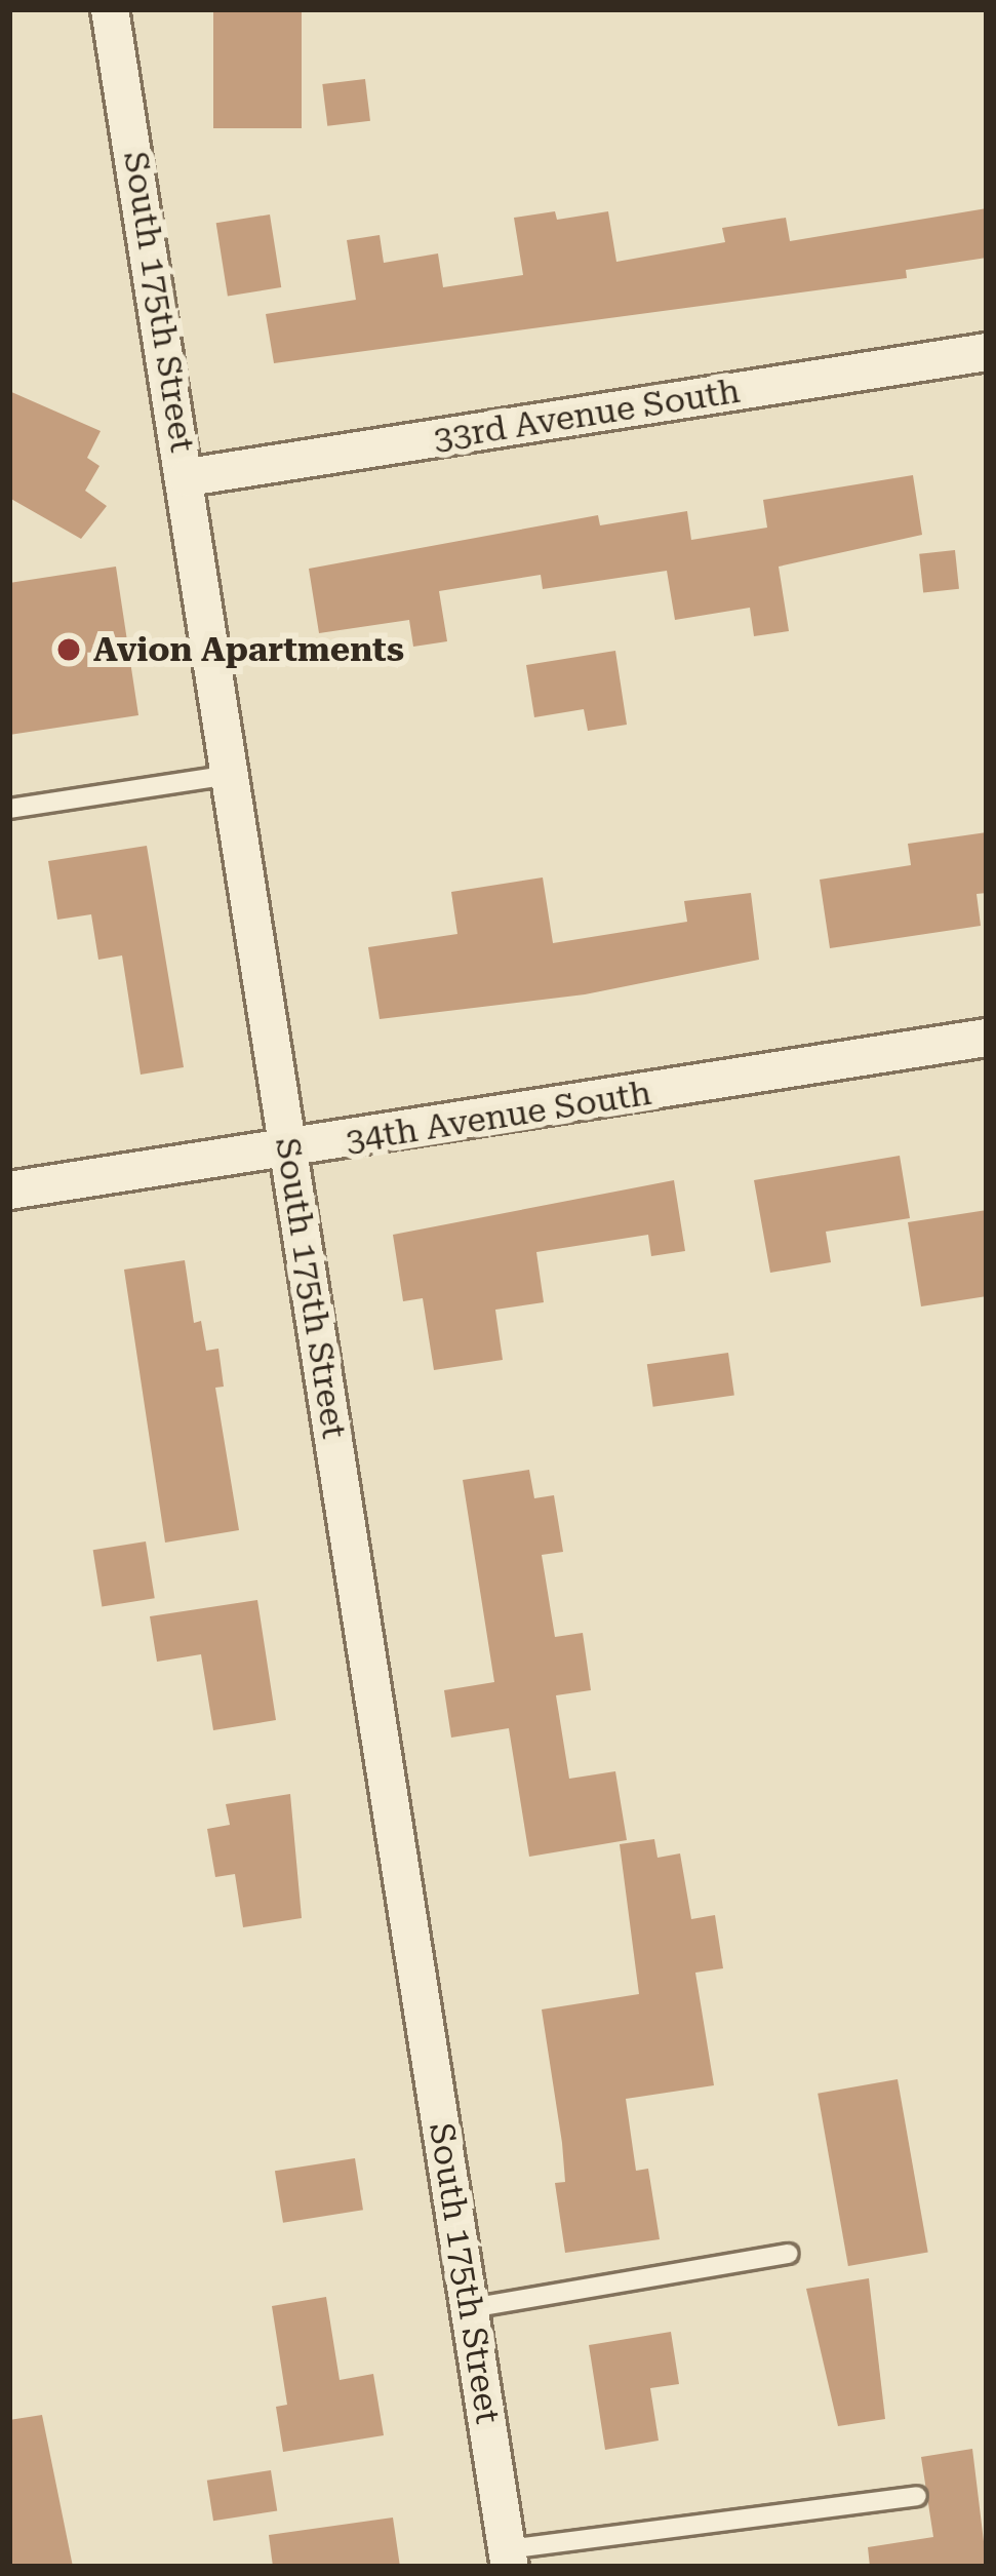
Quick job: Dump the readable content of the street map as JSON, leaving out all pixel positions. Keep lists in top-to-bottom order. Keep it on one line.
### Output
{"streets":{"street":["South 175th Street","33rd Avenue South","34th Avenue South"]},"crossings":[["South 175th Street","33rd Avenue South"],["South 175th Street","34th Avenue South"]],"places":["Avion Apartments"]}
